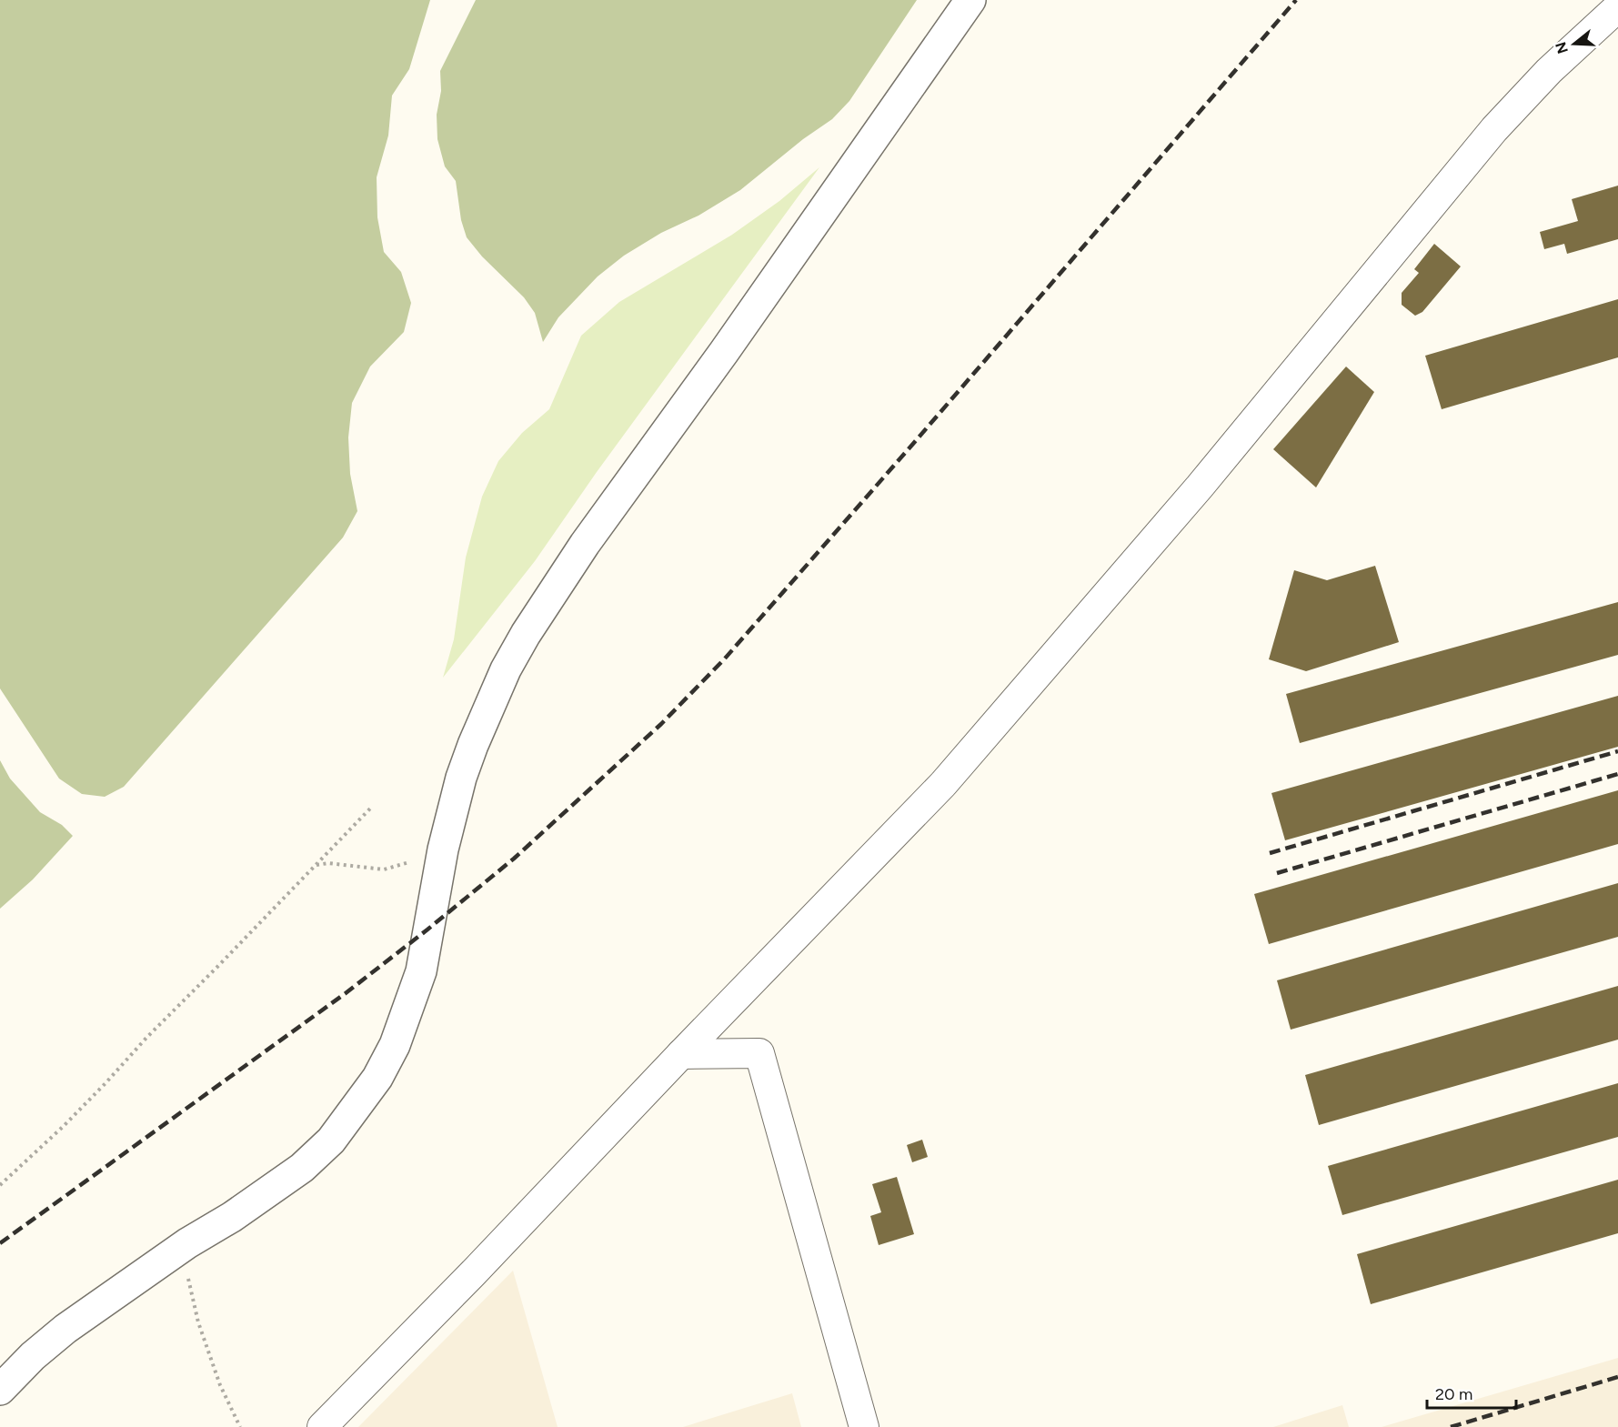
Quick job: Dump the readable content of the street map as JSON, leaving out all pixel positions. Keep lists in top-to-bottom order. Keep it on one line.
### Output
{"scale_bar":"20 m","north":"left"}
